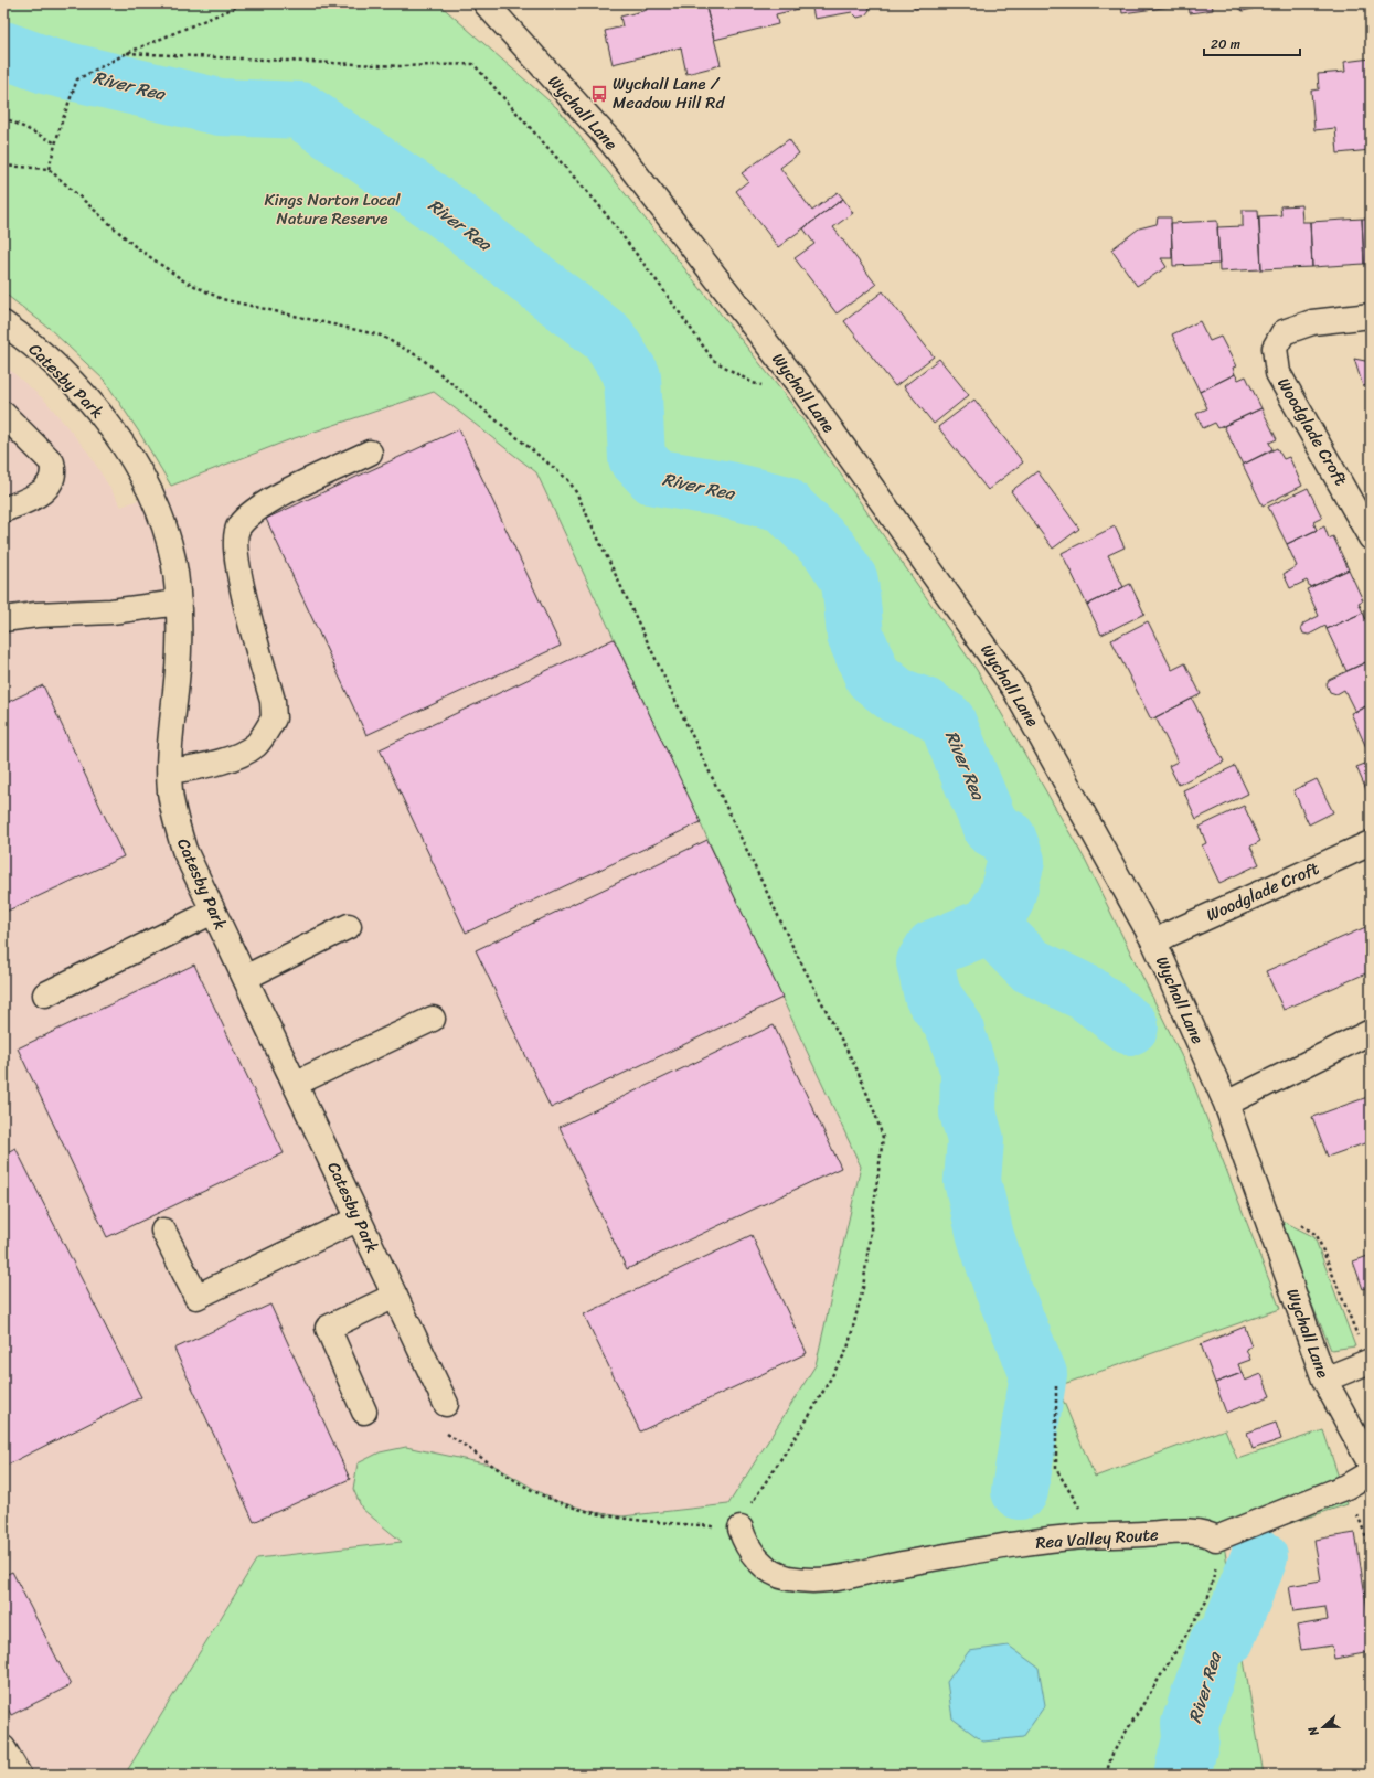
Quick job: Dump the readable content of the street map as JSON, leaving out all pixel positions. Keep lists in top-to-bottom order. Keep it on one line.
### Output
{"streets":{"street":["Wychall Lane","Catesby Park","Woodglade Croft","Rea Valley Route"]},"crossings":[["Wychall Lane","Woodglade Croft"]],"water":["River Rea"],"parks":["Kings Norton Local Nature Reserve"],"places":{"bus stop":["Wychall Lane / Meadow Hill Rd"]},"scale_bar":"20 m","north":"left"}
